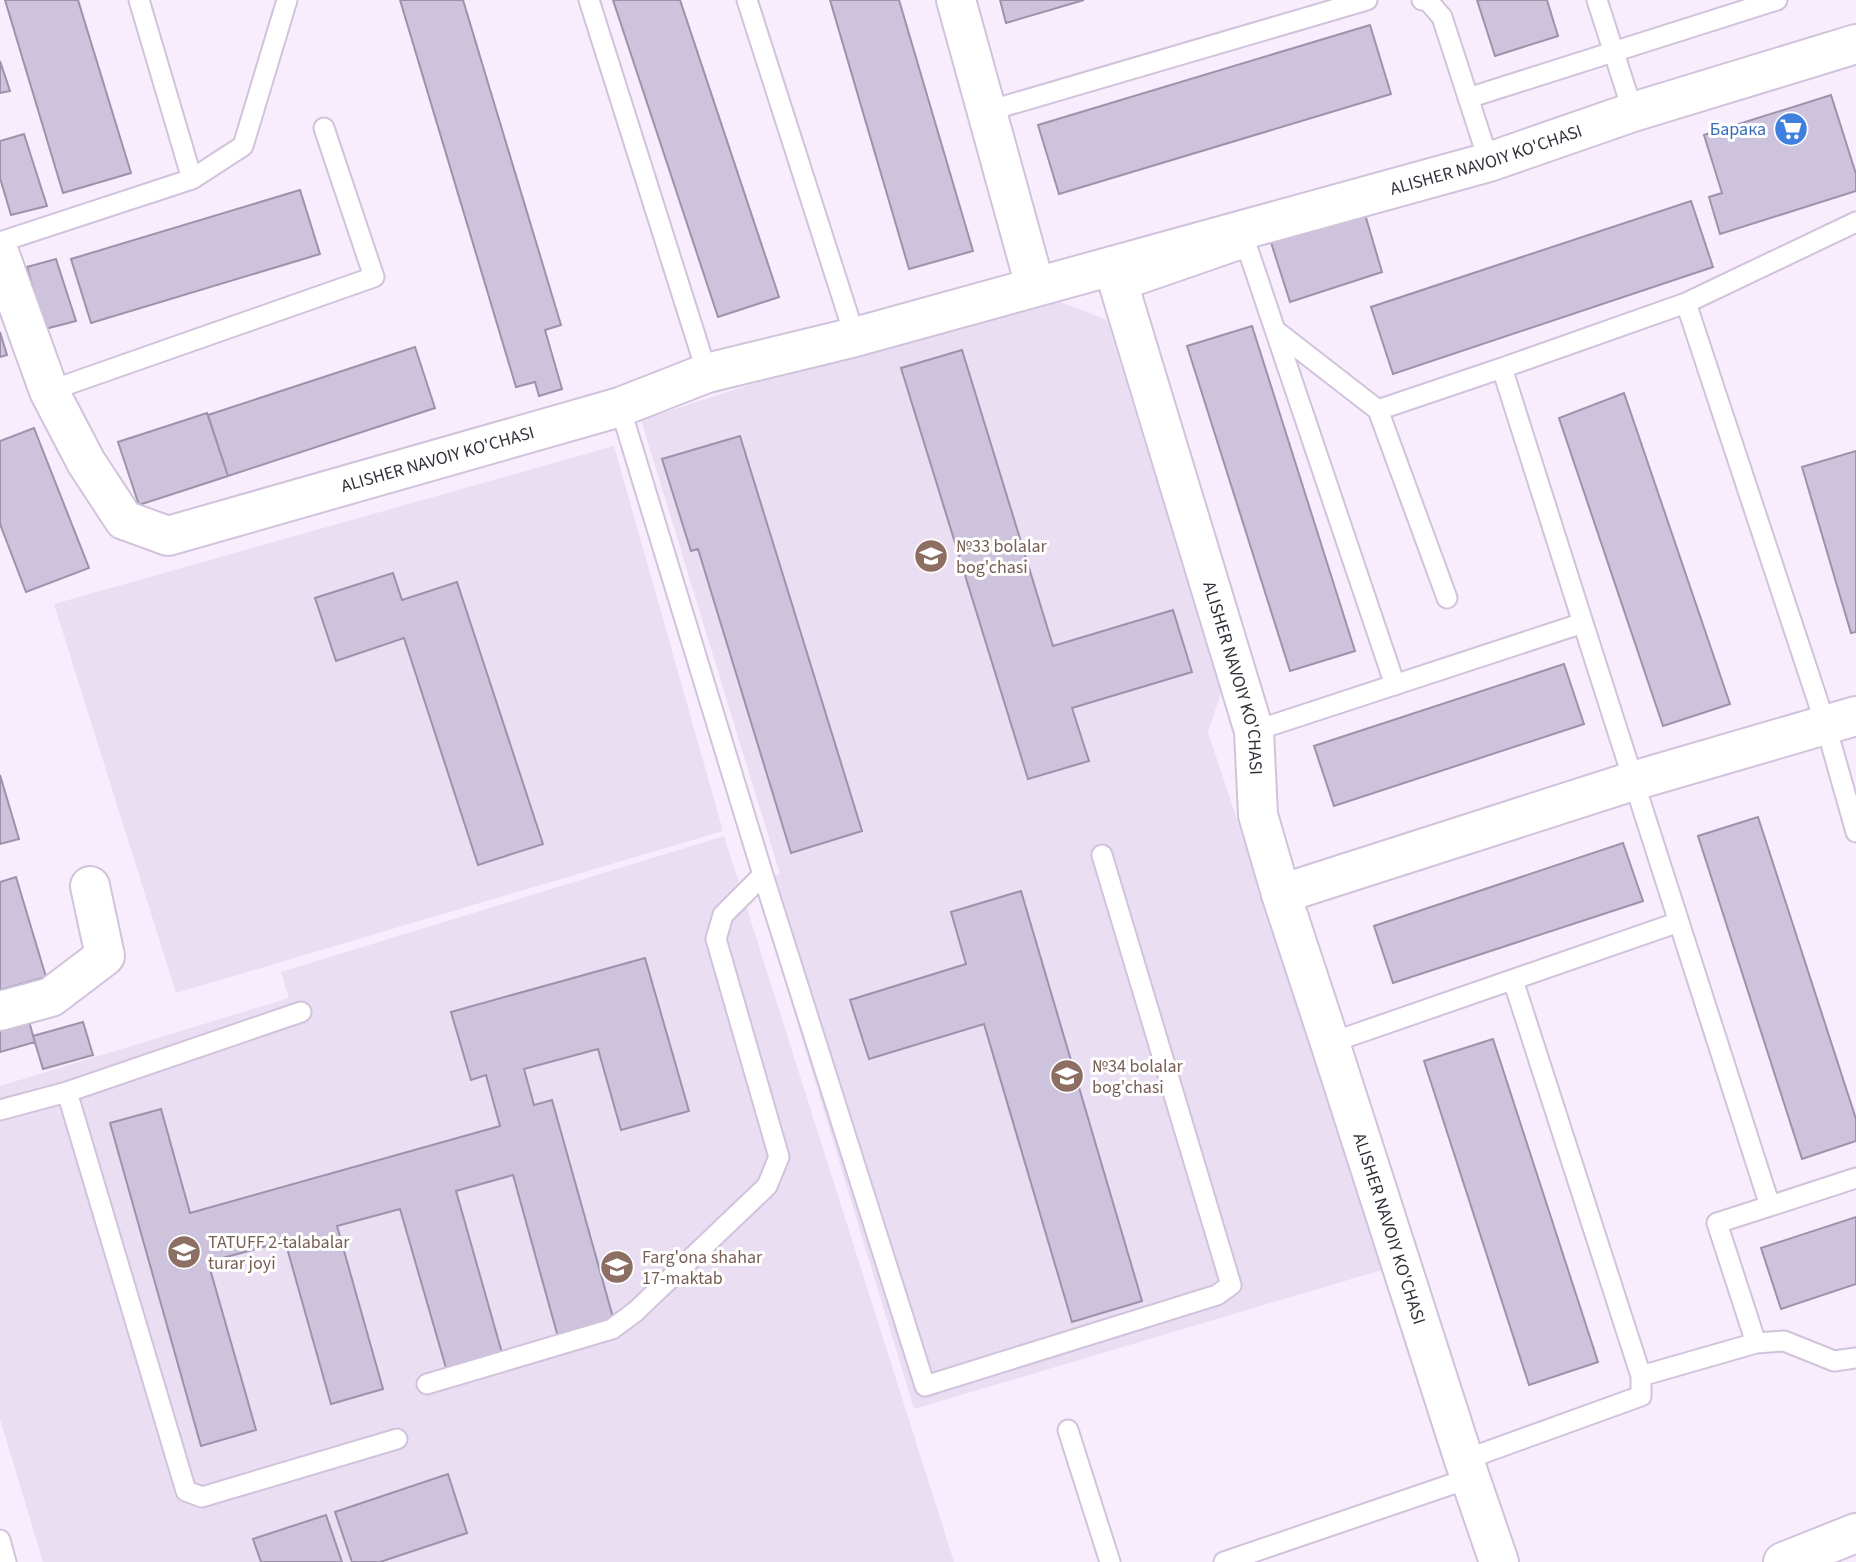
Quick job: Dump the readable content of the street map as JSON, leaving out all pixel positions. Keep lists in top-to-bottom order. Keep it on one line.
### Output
{"streets":{"street":["ALISHER NAVOIY KO'CHASI"]},"places":{"supermarket":["Барака"],"school or university":["№33 bolalar bog'chasi","№34 bolalar bog'chasi","TATUFF 2-talabalar turar joyi","Farg'ona shahar 17-maktab"]}}
